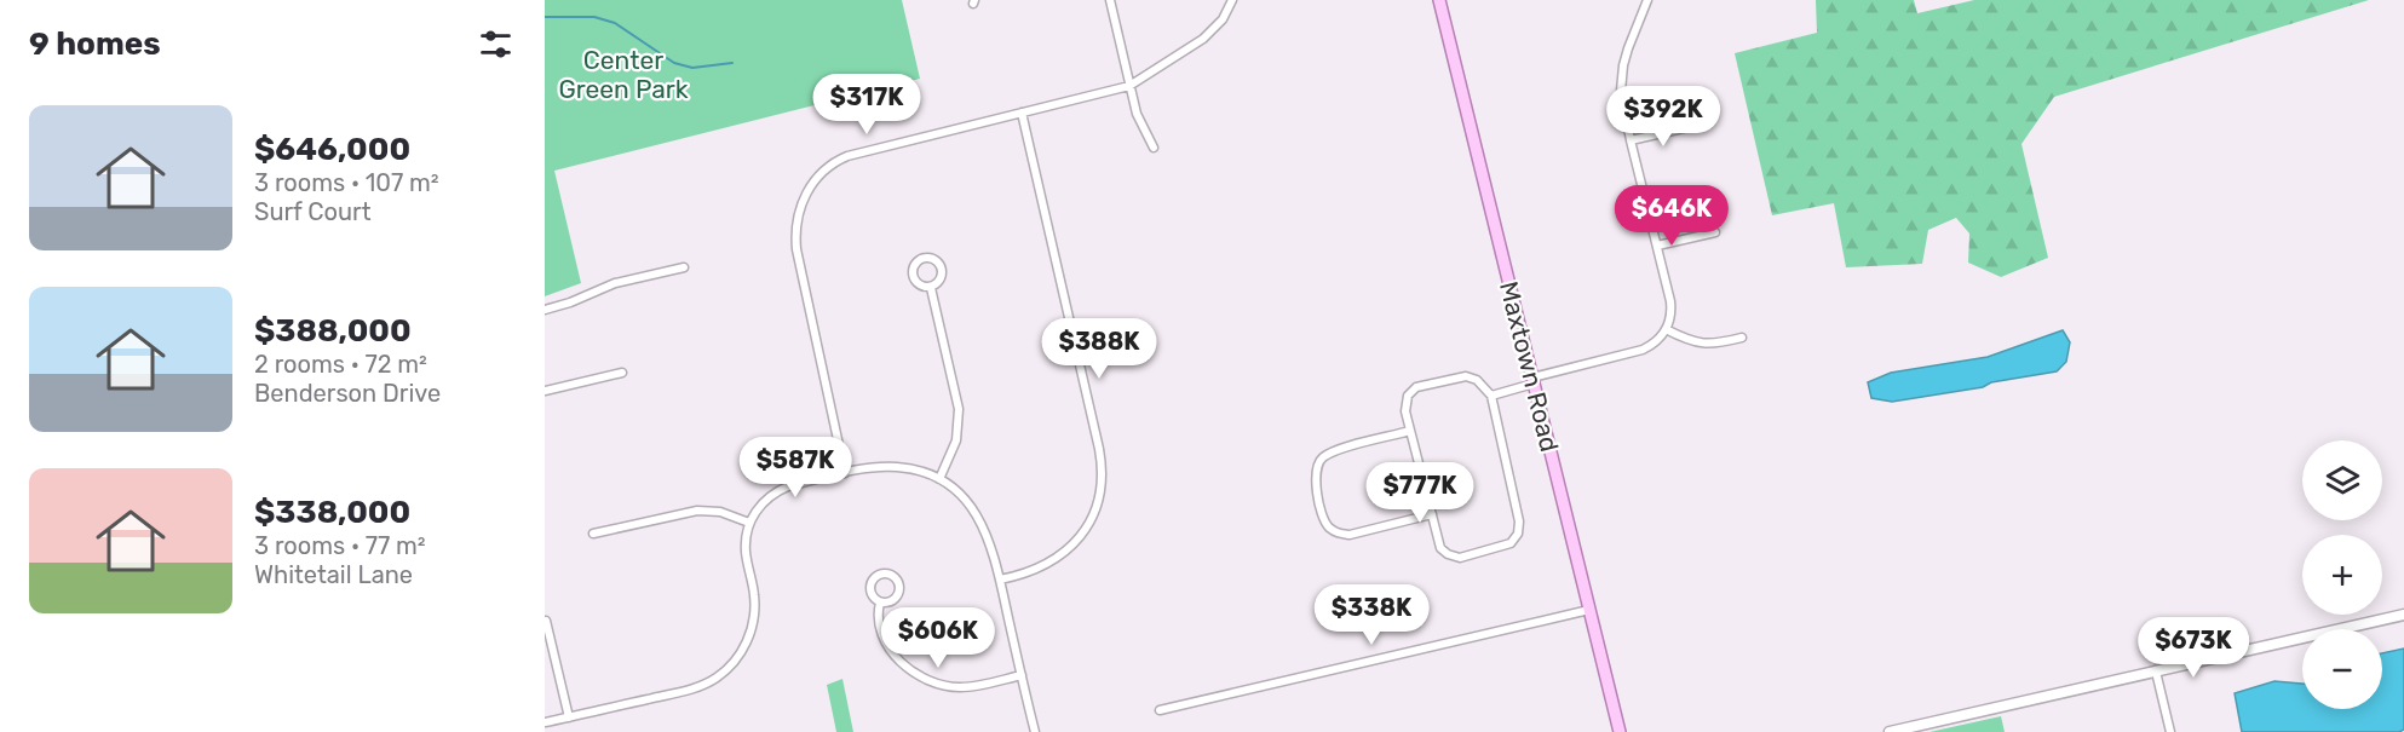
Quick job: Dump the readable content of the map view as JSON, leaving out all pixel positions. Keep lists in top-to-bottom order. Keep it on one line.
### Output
{"streets":{"main road":["Maxtown Road"]},"parks":["Center Green Park"],"page":{"heading":"9 homes","price":["$317K","$392K","$646K","$388K","$587K","$777K","$338K","$606K","$673K"],"list":[{"name":"$646,000","note":"3 rooms · 107 m² · Surf Court"},{"name":"$388,000","note":"2 rooms · 72 m² · Benderson Drive"},{"name":"$338,000","note":"3 rooms · 77 m² · Whitetail Lane"}],"map_buttons":["+","−"]}}
